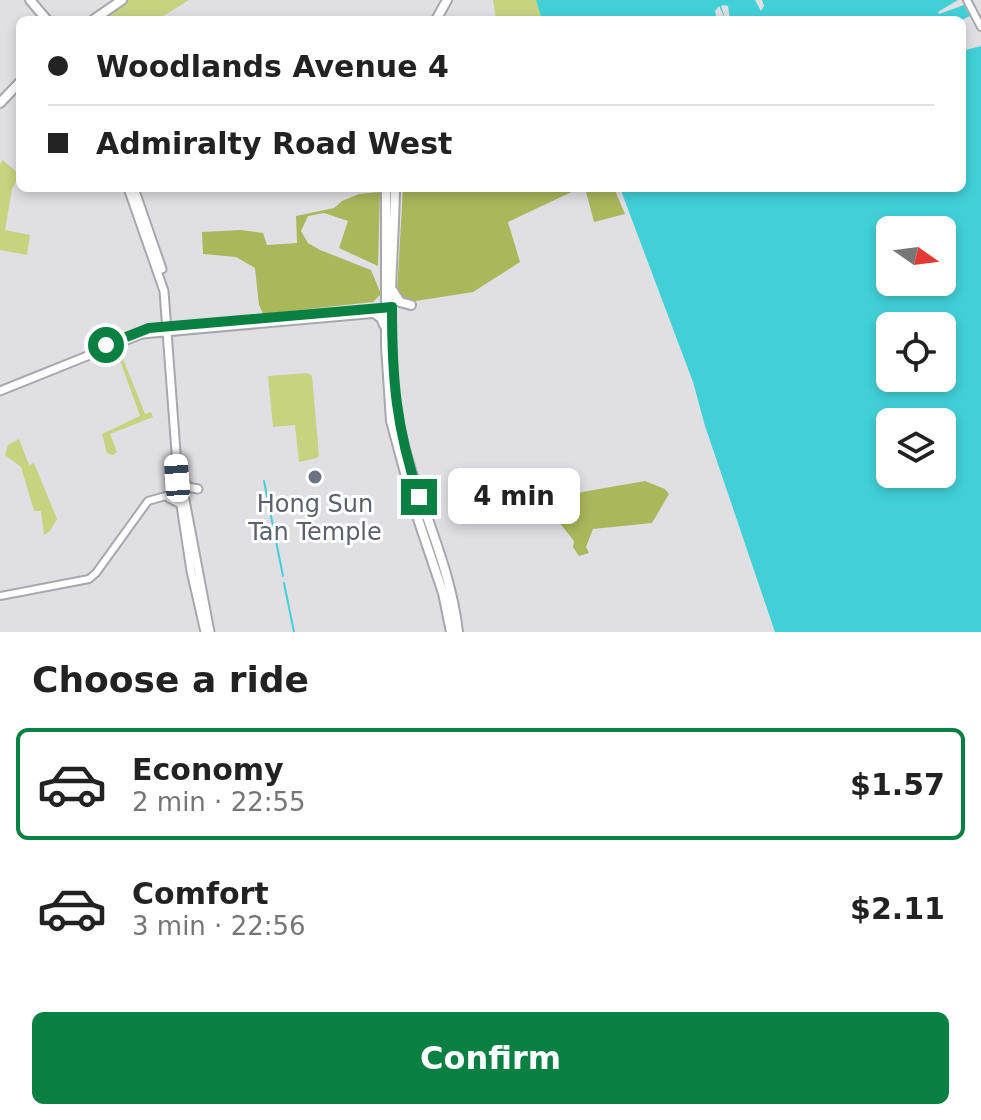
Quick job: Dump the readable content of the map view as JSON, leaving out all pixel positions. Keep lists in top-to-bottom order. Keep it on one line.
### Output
{"places":["Hong Sun Tan Temple"],"north":"right","page":{"banner":["Woodlands Avenue 4","Admiralty Road West"],"bubble":"4 min","heading":"Choose a ride","list":[{"name":"Economy","note":"2 min · 22:55","value":"$1.57"},{"name":"Comfort","note":"3 min · 22:56","value":"$2.11"}],"buttons":"Confirm"}}
